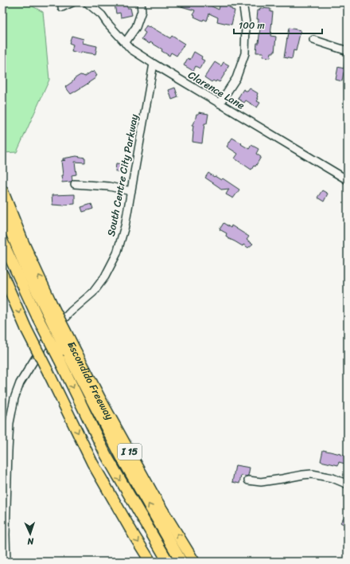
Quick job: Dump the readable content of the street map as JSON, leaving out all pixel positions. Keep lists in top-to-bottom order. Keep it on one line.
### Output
{"streets":{"highway":["Escondido Freeway","I 15"],"street":["Clarence Lane","South Centre City Parkway"]},"crossings":[["Clarence Lane","South Centre City Parkway"]],"scale_bar":"100 m","north":"bottom"}
